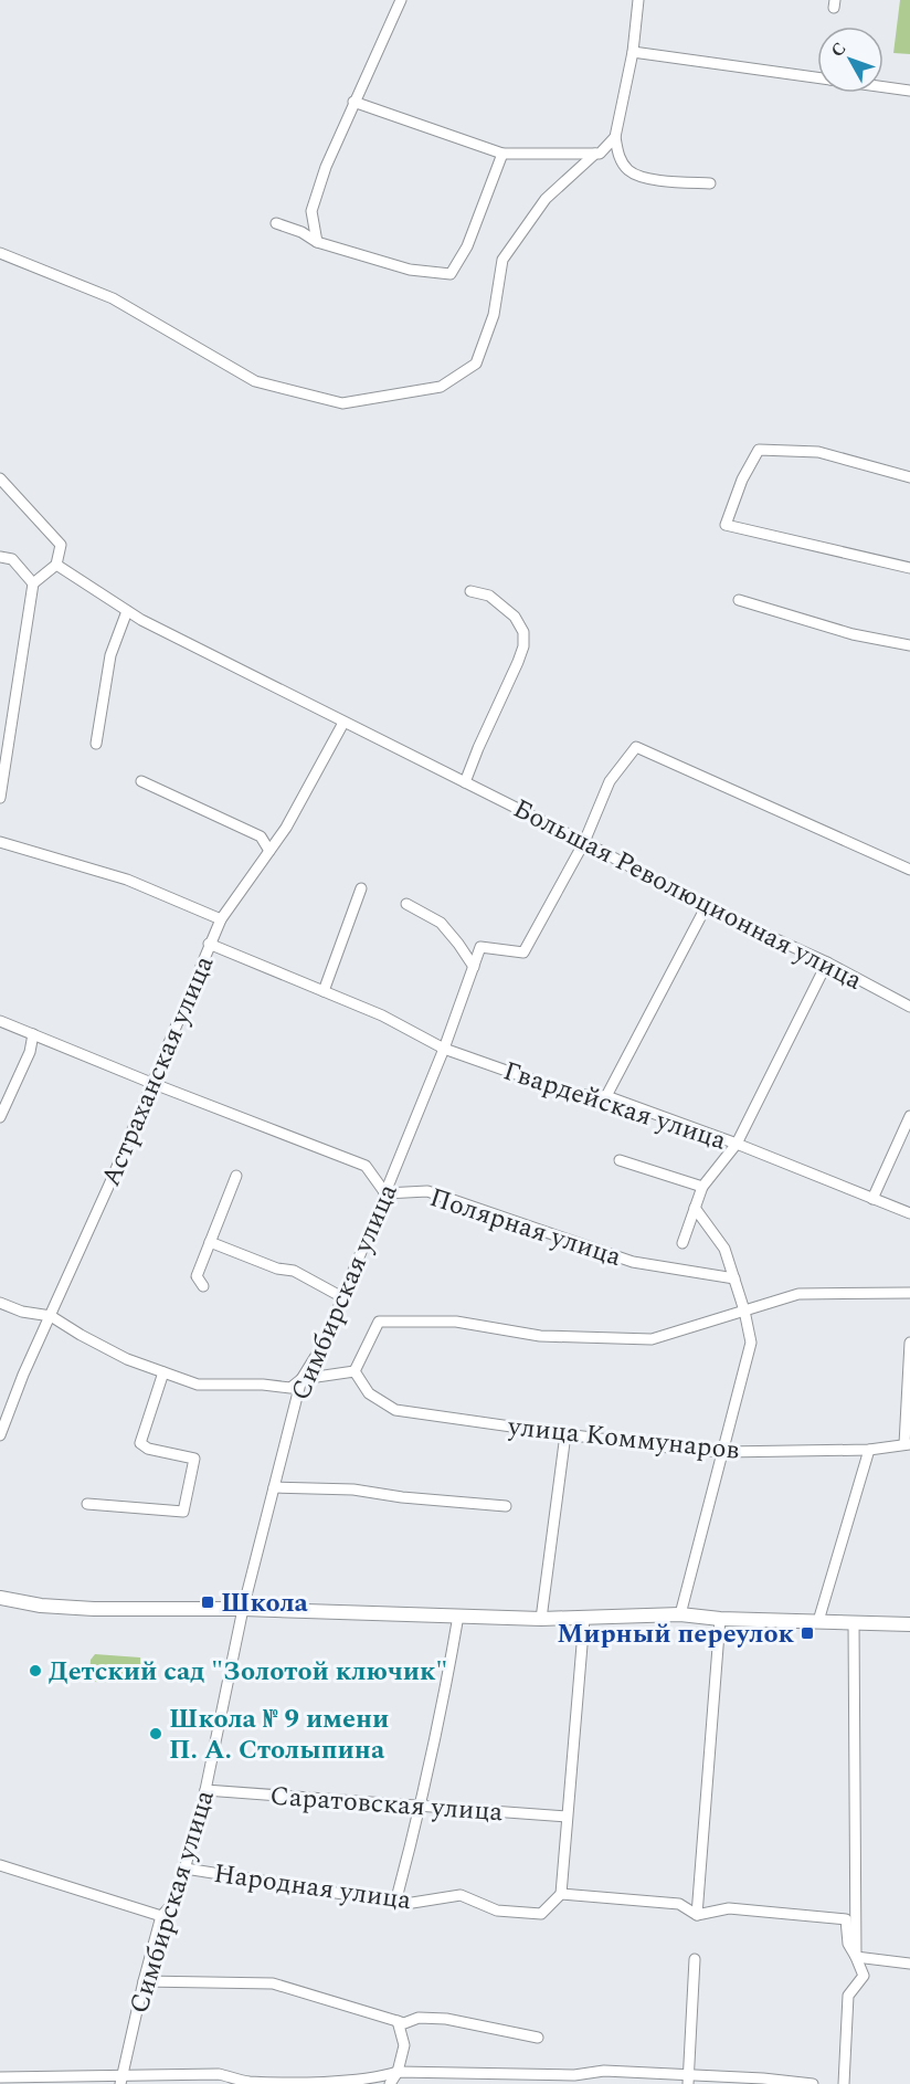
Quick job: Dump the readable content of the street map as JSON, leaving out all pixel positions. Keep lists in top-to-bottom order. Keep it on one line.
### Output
{"streets":{"street":["Большая Революционная улица","Астраханская улица","Гвардейская улица","Полярная улица","Симбирская улица","улица Коммунаров","Саратовская улица","Народная улица"]},"crossings":[["Большая Революционная улица","Астраханская улица"],["Большая Революционная улица","Симбирская улица"],["Астраханская улица","Гвардейская улица"],["Гвардейская улица","Симбирская улица"],["Полярная улица","Симбирская улица"],["Симбирская улица","Саратовская улица"],["Симбирская улица","Народная улица"]],"places":{"transit":["Школа","Мирный переулок"],"other":["Детский сад \"Золотой ключик\"","Школа № 9 имени П. А. Столыпина"]},"north":"top left"}
